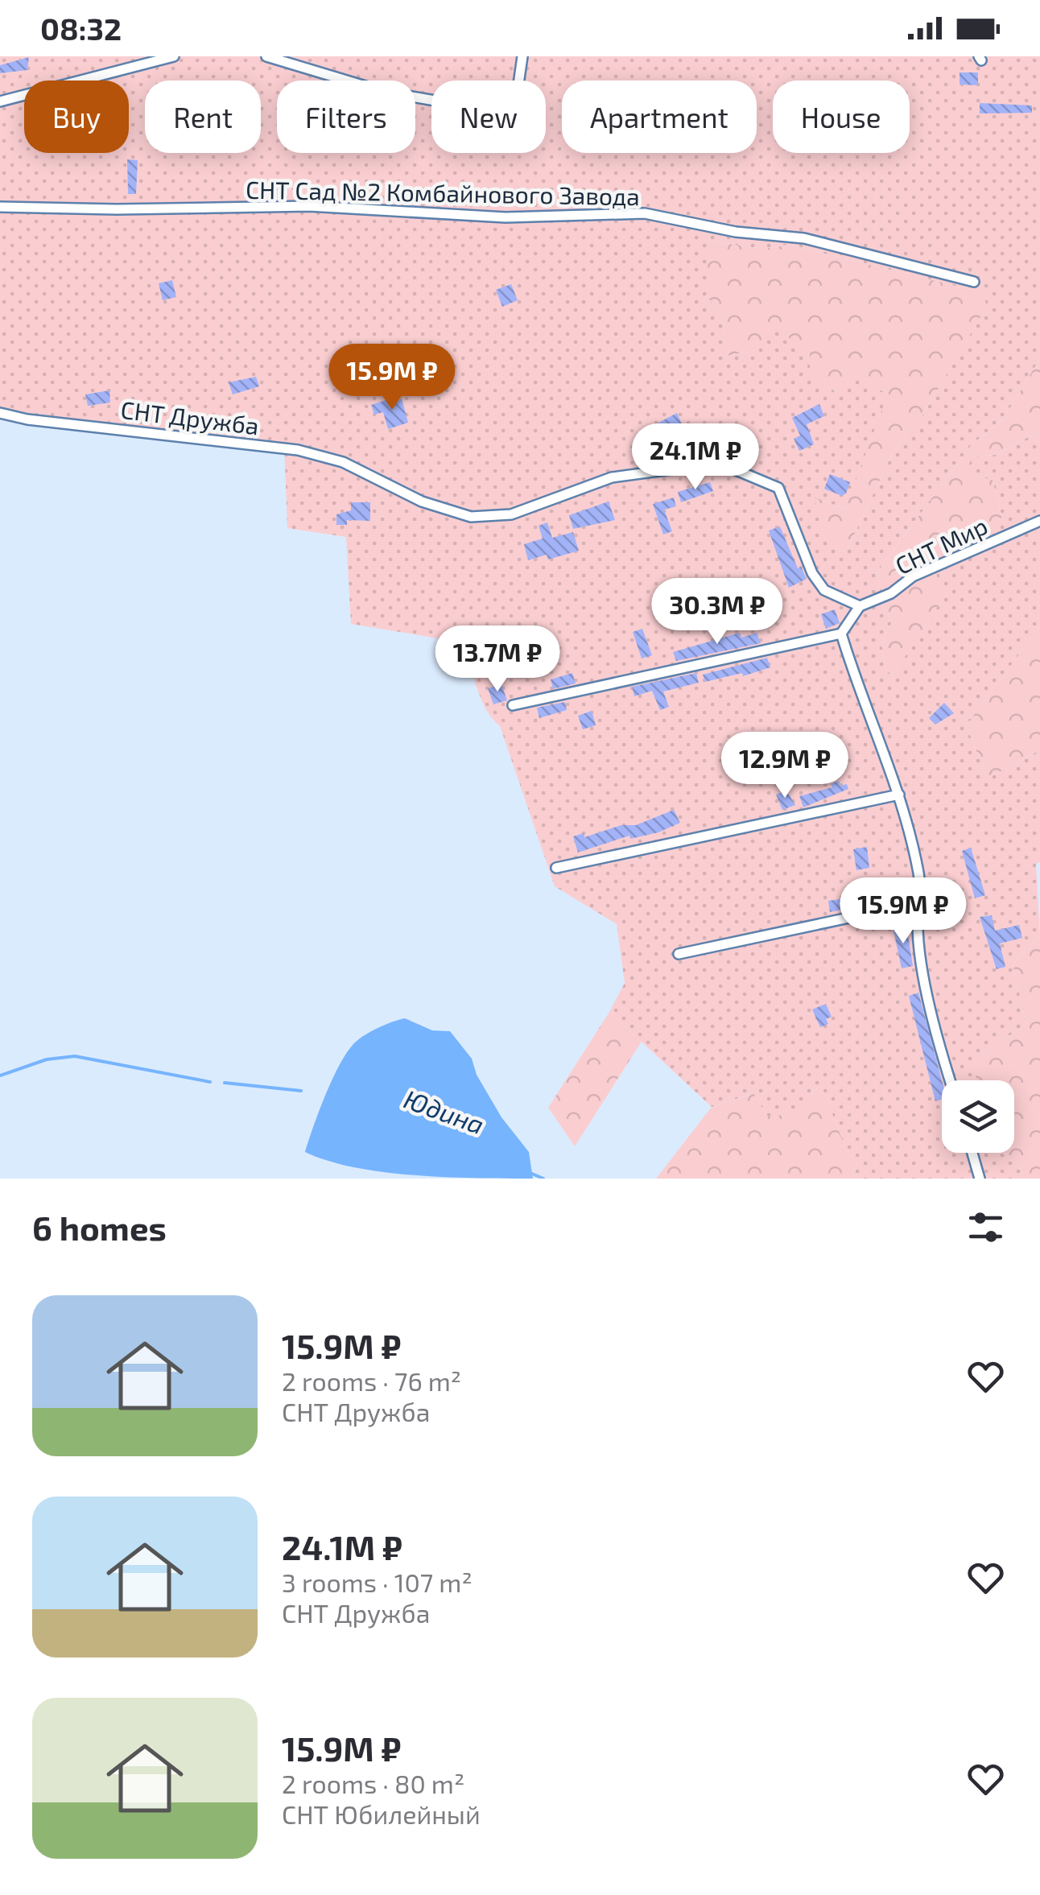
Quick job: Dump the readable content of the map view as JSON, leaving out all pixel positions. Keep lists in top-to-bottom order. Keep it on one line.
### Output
{"streets":{"street":["СНТ Сад №2 Комбайнового Завода","СНТ Дружба","СНТ Мир"]},"crossings":[["СНТ Дружба","СНТ Мир"]],"water":["Юдина"],"page":{"status":"08:32","chip":["Buy","Rent","Filters","New","Apartment","House"],"price":["15.9M ₽","24.1M ₽","30.3M ₽","13.7M ₽","12.9M ₽","15.9M ₽"],"heading":"6 homes","list":[{"name":"15.9M ₽","note":"2 rooms · 76 m² · СНТ Дружба"},{"name":"24.1M ₽","note":"3 rooms · 107 m² · СНТ Дружба"},{"name":"15.9M ₽","note":"2 rooms · 80 m² · СНТ Юбилейный"}]}}
